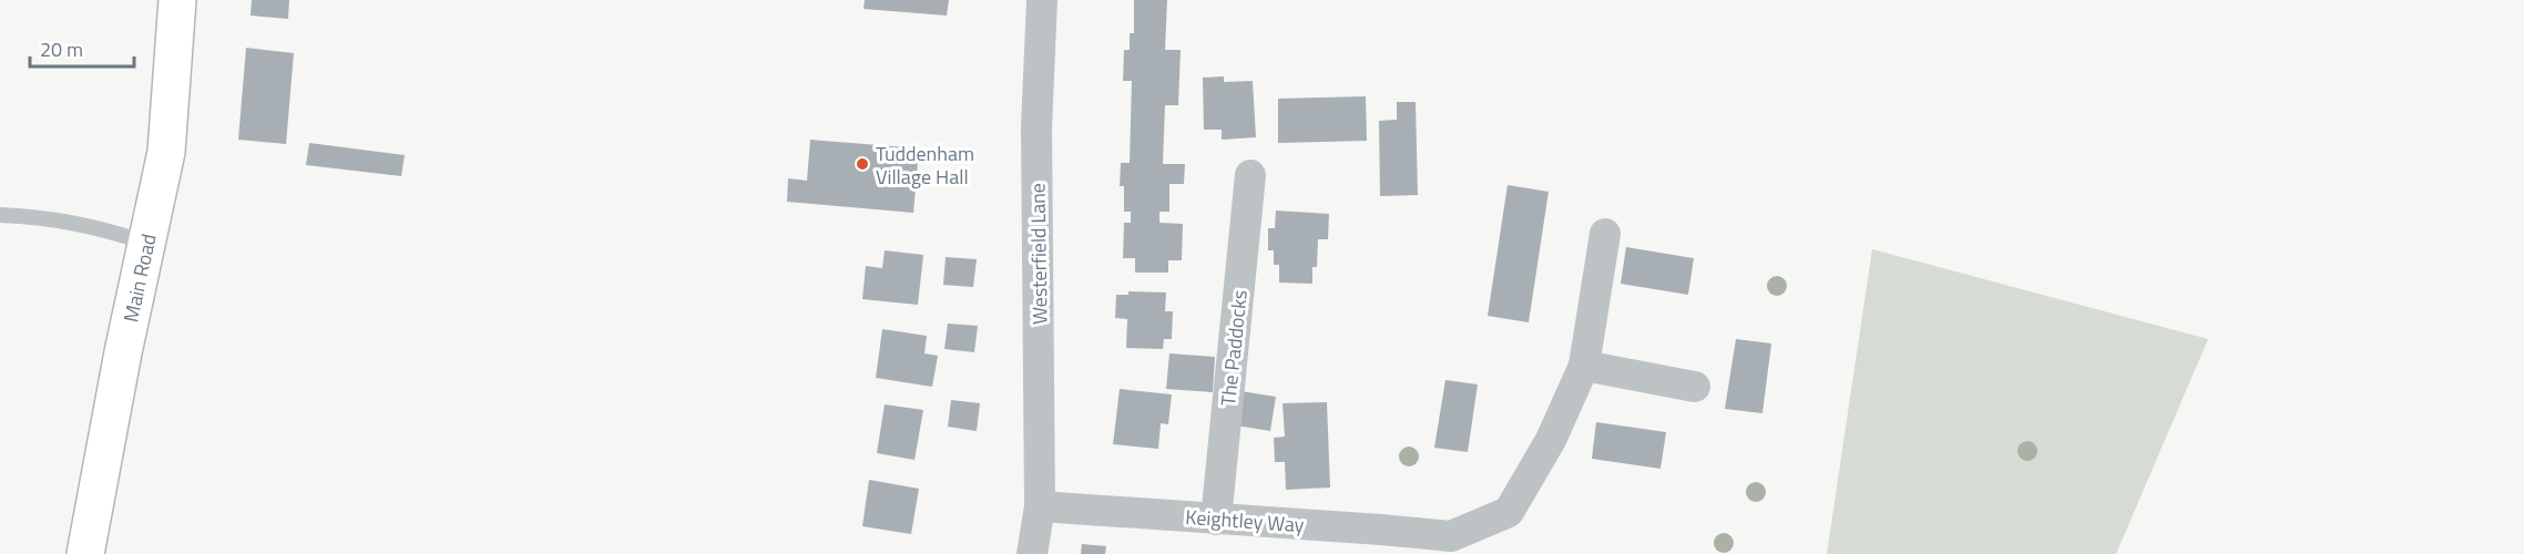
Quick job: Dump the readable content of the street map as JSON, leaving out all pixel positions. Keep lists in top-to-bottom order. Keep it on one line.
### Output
{"streets":{"street":["Westerfield Lane","Main Road","The Paddocks","Keightley Way"]},"crossings":[["Westerfield Lane","Keightley Way"],["The Paddocks","Keightley Way"]],"places":["Tuddenham Village Hall"],"scale_bar":"20 m"}
